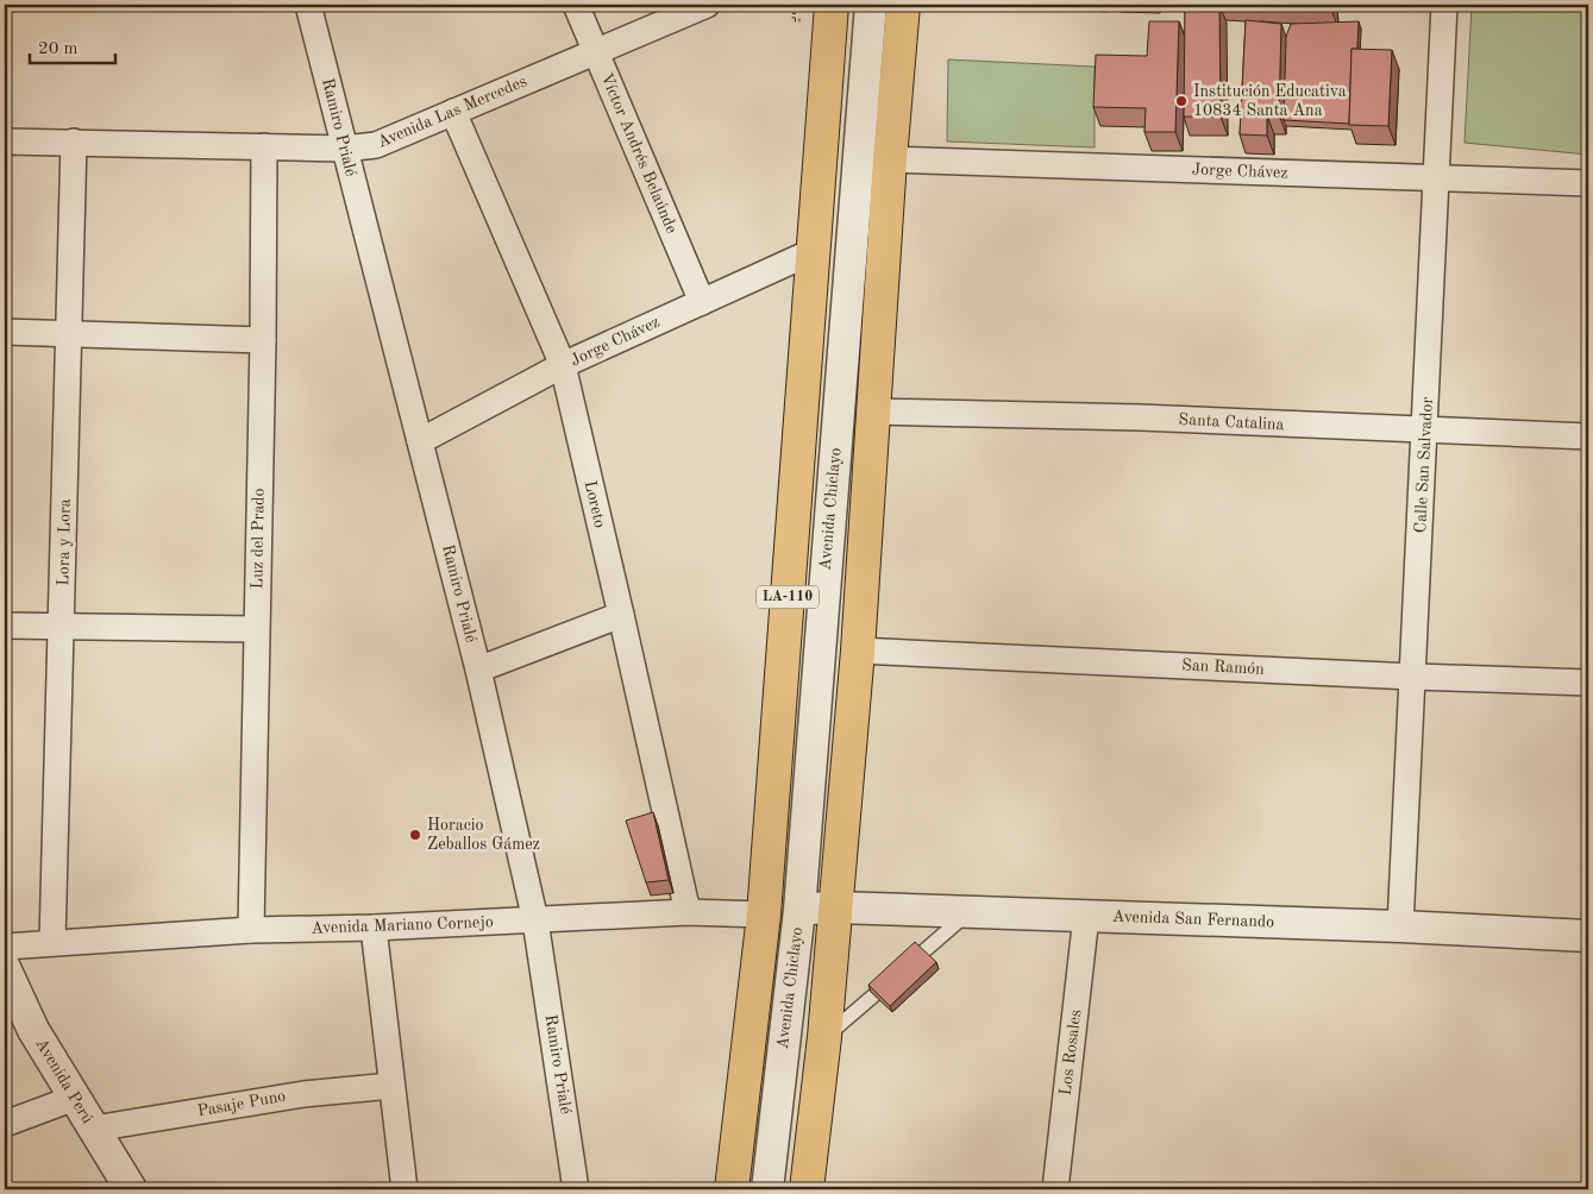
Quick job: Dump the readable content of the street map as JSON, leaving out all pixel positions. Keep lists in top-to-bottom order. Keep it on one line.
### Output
{"streets":{"main road":["Avenida Chiclayo","LA-110"],"street":["Avenida Las Mercedes","Ramiro Prialé","Víctor Andrés Belaúnde","Jorge Chávez","Santa Catalina","Calle San Salvador","Loreto","Luz del Prado","Lora y Lora","San Ramón","Avenida San Fernando","Avenida Mariano Cornejo","Los Rosales","Avenida Perú","Pasaje Puno"]},"crossings":[["Avenida Las Mercedes","Ramiro Prialé"],["Avenida Las Mercedes","Víctor Andrés Belaúnde"],["Avenida Las Mercedes","Loreto"],["Avenida Las Mercedes","Luz del Prado"],["Avenida Las Mercedes","Lora y Lora"],["Ramiro Prialé","Jorge Chávez"],["Ramiro Prialé","Avenida Mariano Cornejo"],["Víctor Andrés Belaúnde","Jorge Chávez"],["Jorge Chávez","Calle San Salvador"],["Jorge Chávez","Loreto"],["Jorge Chávez","Avenida Chiclayo"],["Santa Catalina","Calle San Salvador"],["Calle San Salvador","San Ramón"],["Calle San Salvador","Avenida San Fernando"],["Loreto","Avenida Mariano Cornejo"],["Avenida Chiclayo","Avenida San Fernando"],["Avenida Chiclayo","Avenida Mariano Cornejo"],["Luz del Prado","Avenida Mariano Cornejo"],["Lora y Lora","Avenida Mariano Cornejo"],["Avenida San Fernando","Avenida Mariano Cornejo"],["Avenida San Fernando","Los Rosales"],["Avenida Perú","Pasaje Puno"]],"places":["Institución Educativa 10834 Santa Ana","Horacio Zeballos Gámez"],"scale_bar":"20 m"}
